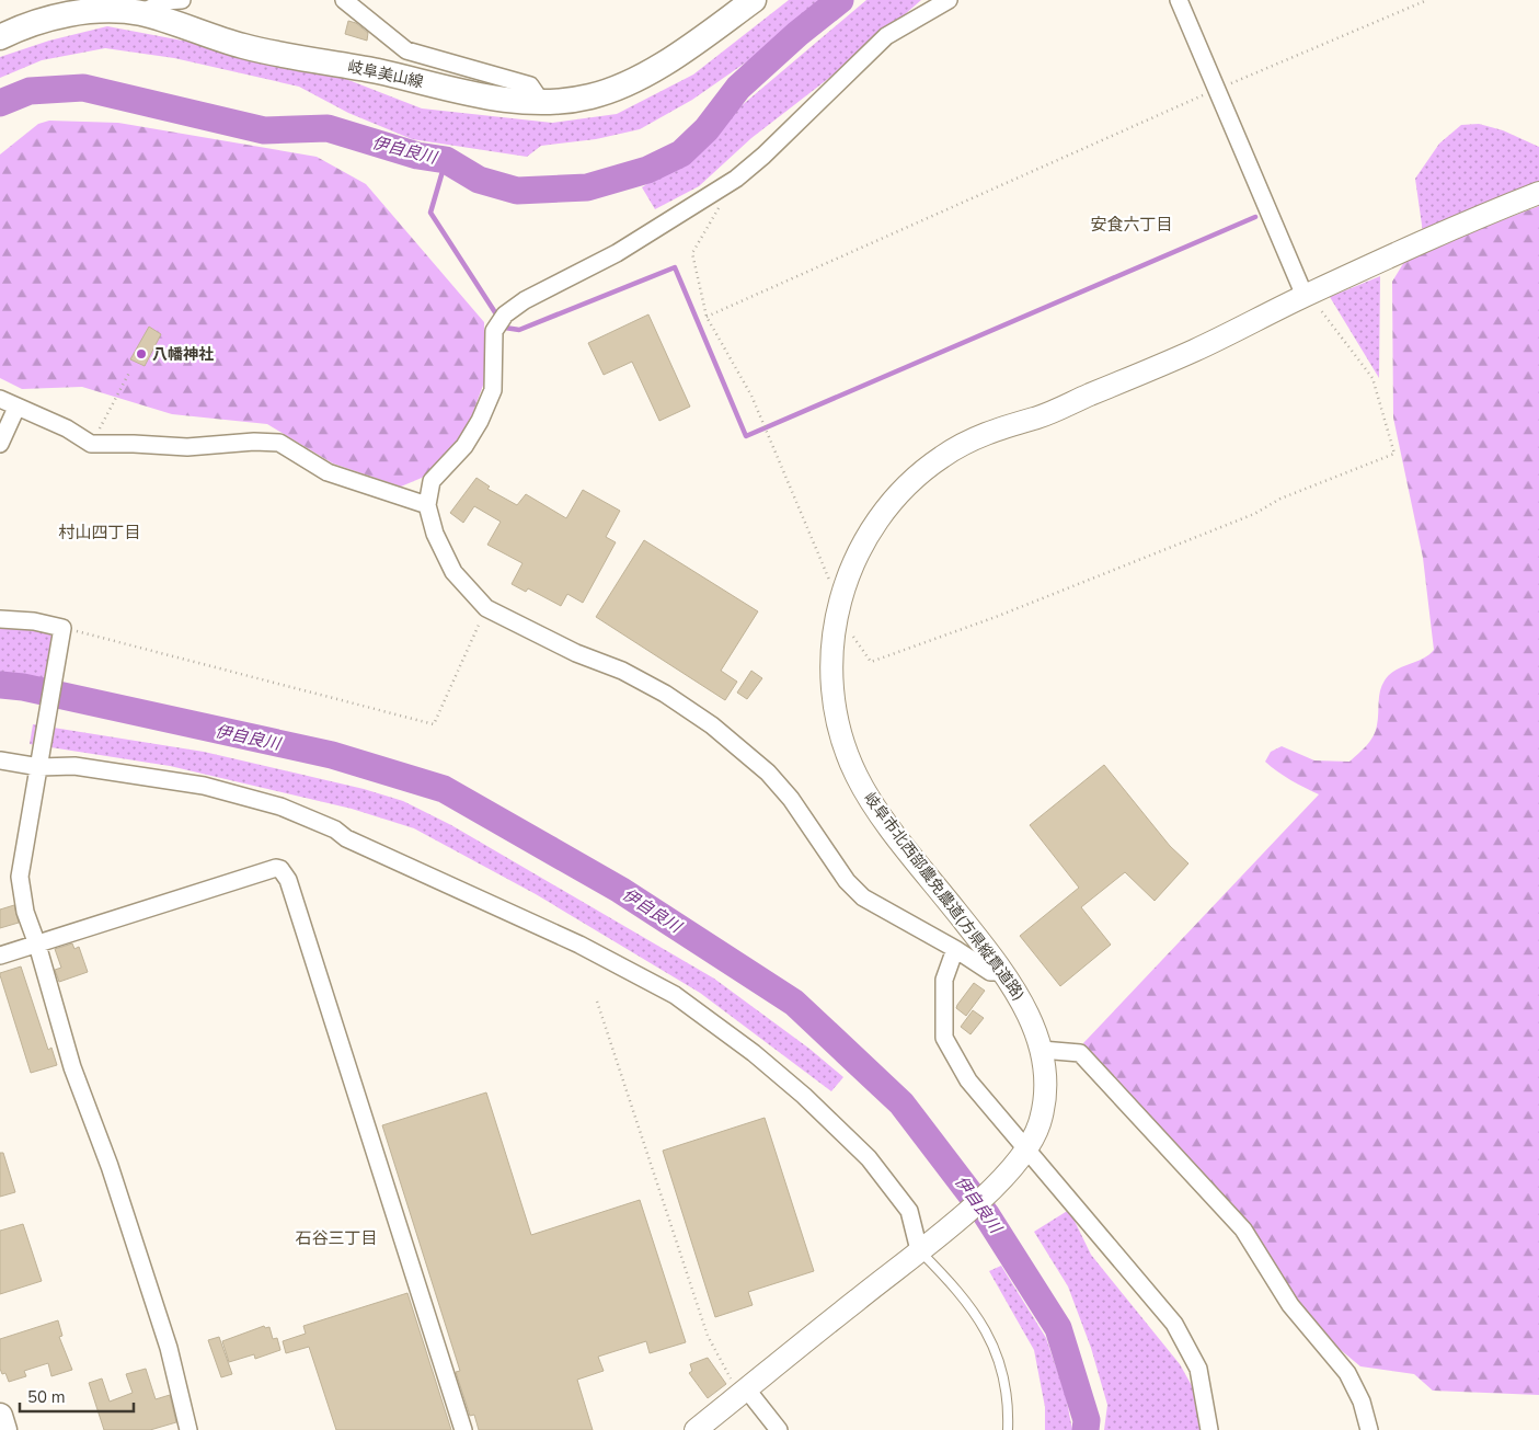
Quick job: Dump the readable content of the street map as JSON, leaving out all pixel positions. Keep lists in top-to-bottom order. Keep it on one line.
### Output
{"streets":{"main road":["岐阜美山線"],"street":["岐阜市北西部農免農道(方県縦貫道路)"]},"districts":["安食六丁目","村山四丁目","石谷三丁目"],"water":["伊自良川"],"places":["八幡神社"],"scale_bar":"50 m"}
